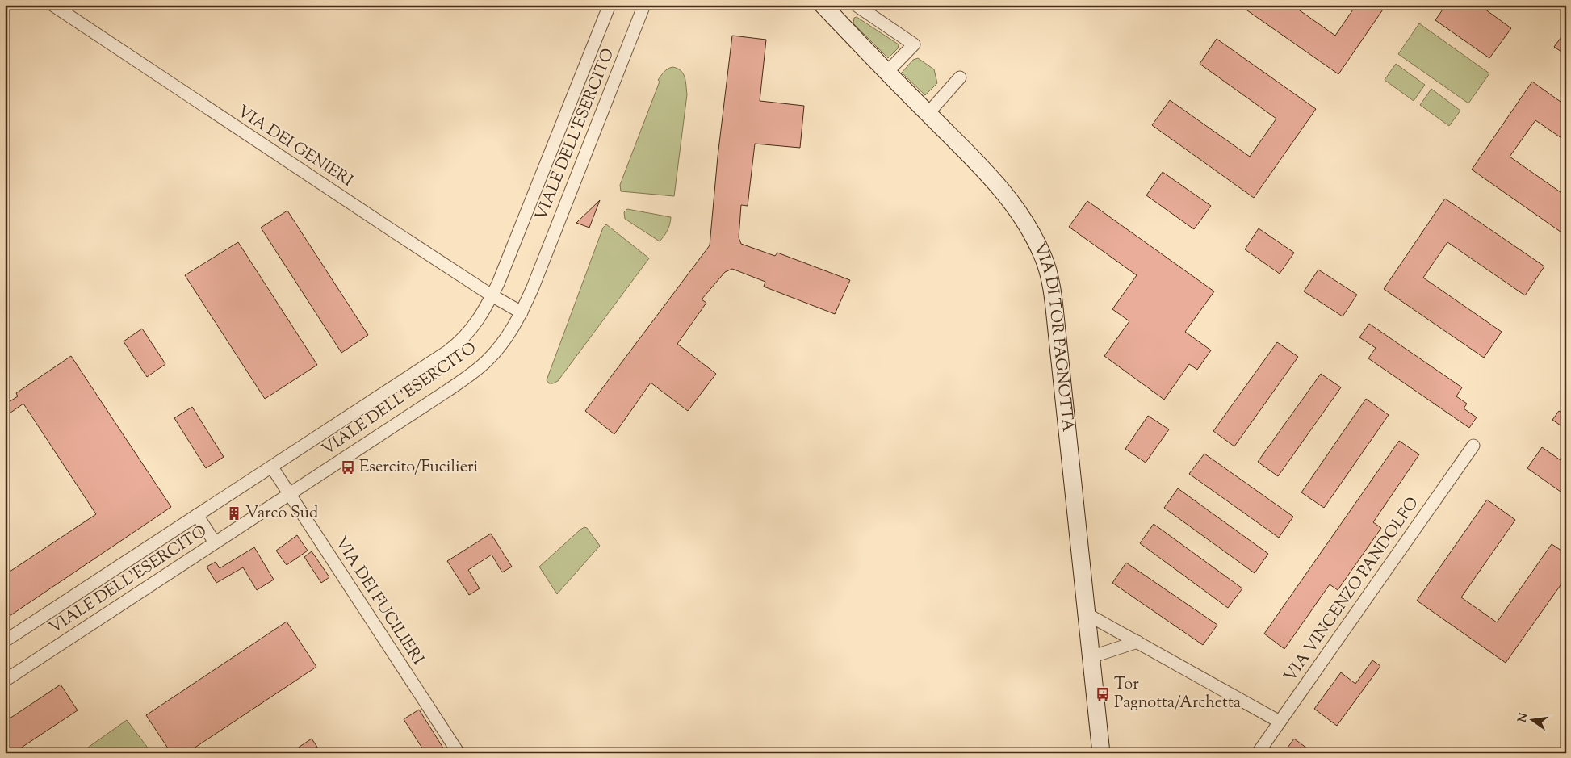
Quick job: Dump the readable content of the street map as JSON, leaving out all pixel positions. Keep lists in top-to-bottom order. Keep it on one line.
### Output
{"streets":{"street":["VIALE DELL'ESERCITO","VIA DEI GENIERI","VIA DI TOR PAGNOTTA","VIA VINCENZO PANDOLFO","VIA DEI FUCILIERI"]},"crossings":[["VIALE DELL'ESERCITO","VIA DEI GENIERI"],["VIALE DELL'ESERCITO","VIA DEI FUCILIERI"]],"places":{"bus stop":["Esercito/Fucilieri","Tor Pagnotta/Archetta"],"building":["Varco Sud"]},"north":"left"}
